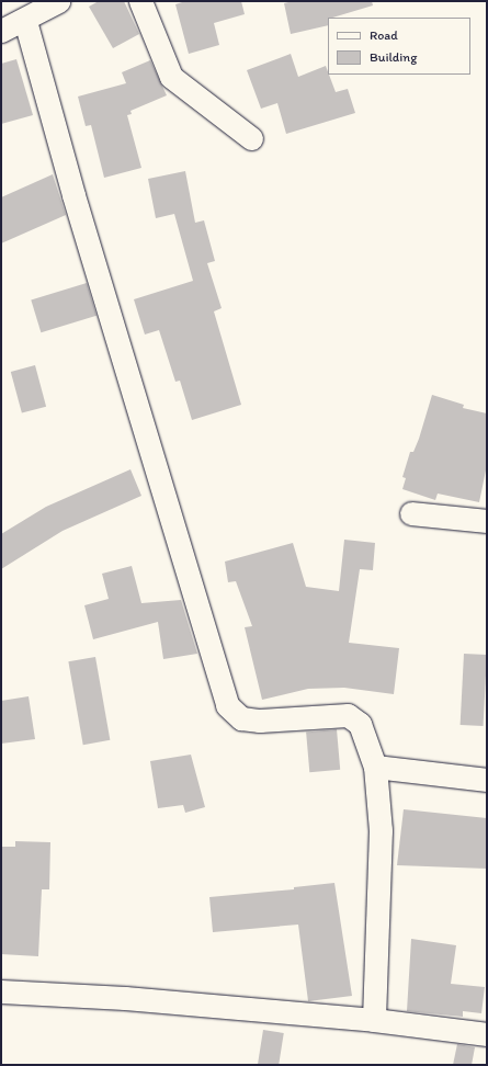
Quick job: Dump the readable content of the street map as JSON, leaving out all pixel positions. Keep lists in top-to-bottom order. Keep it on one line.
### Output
{"legend":["Road","Building"]}
